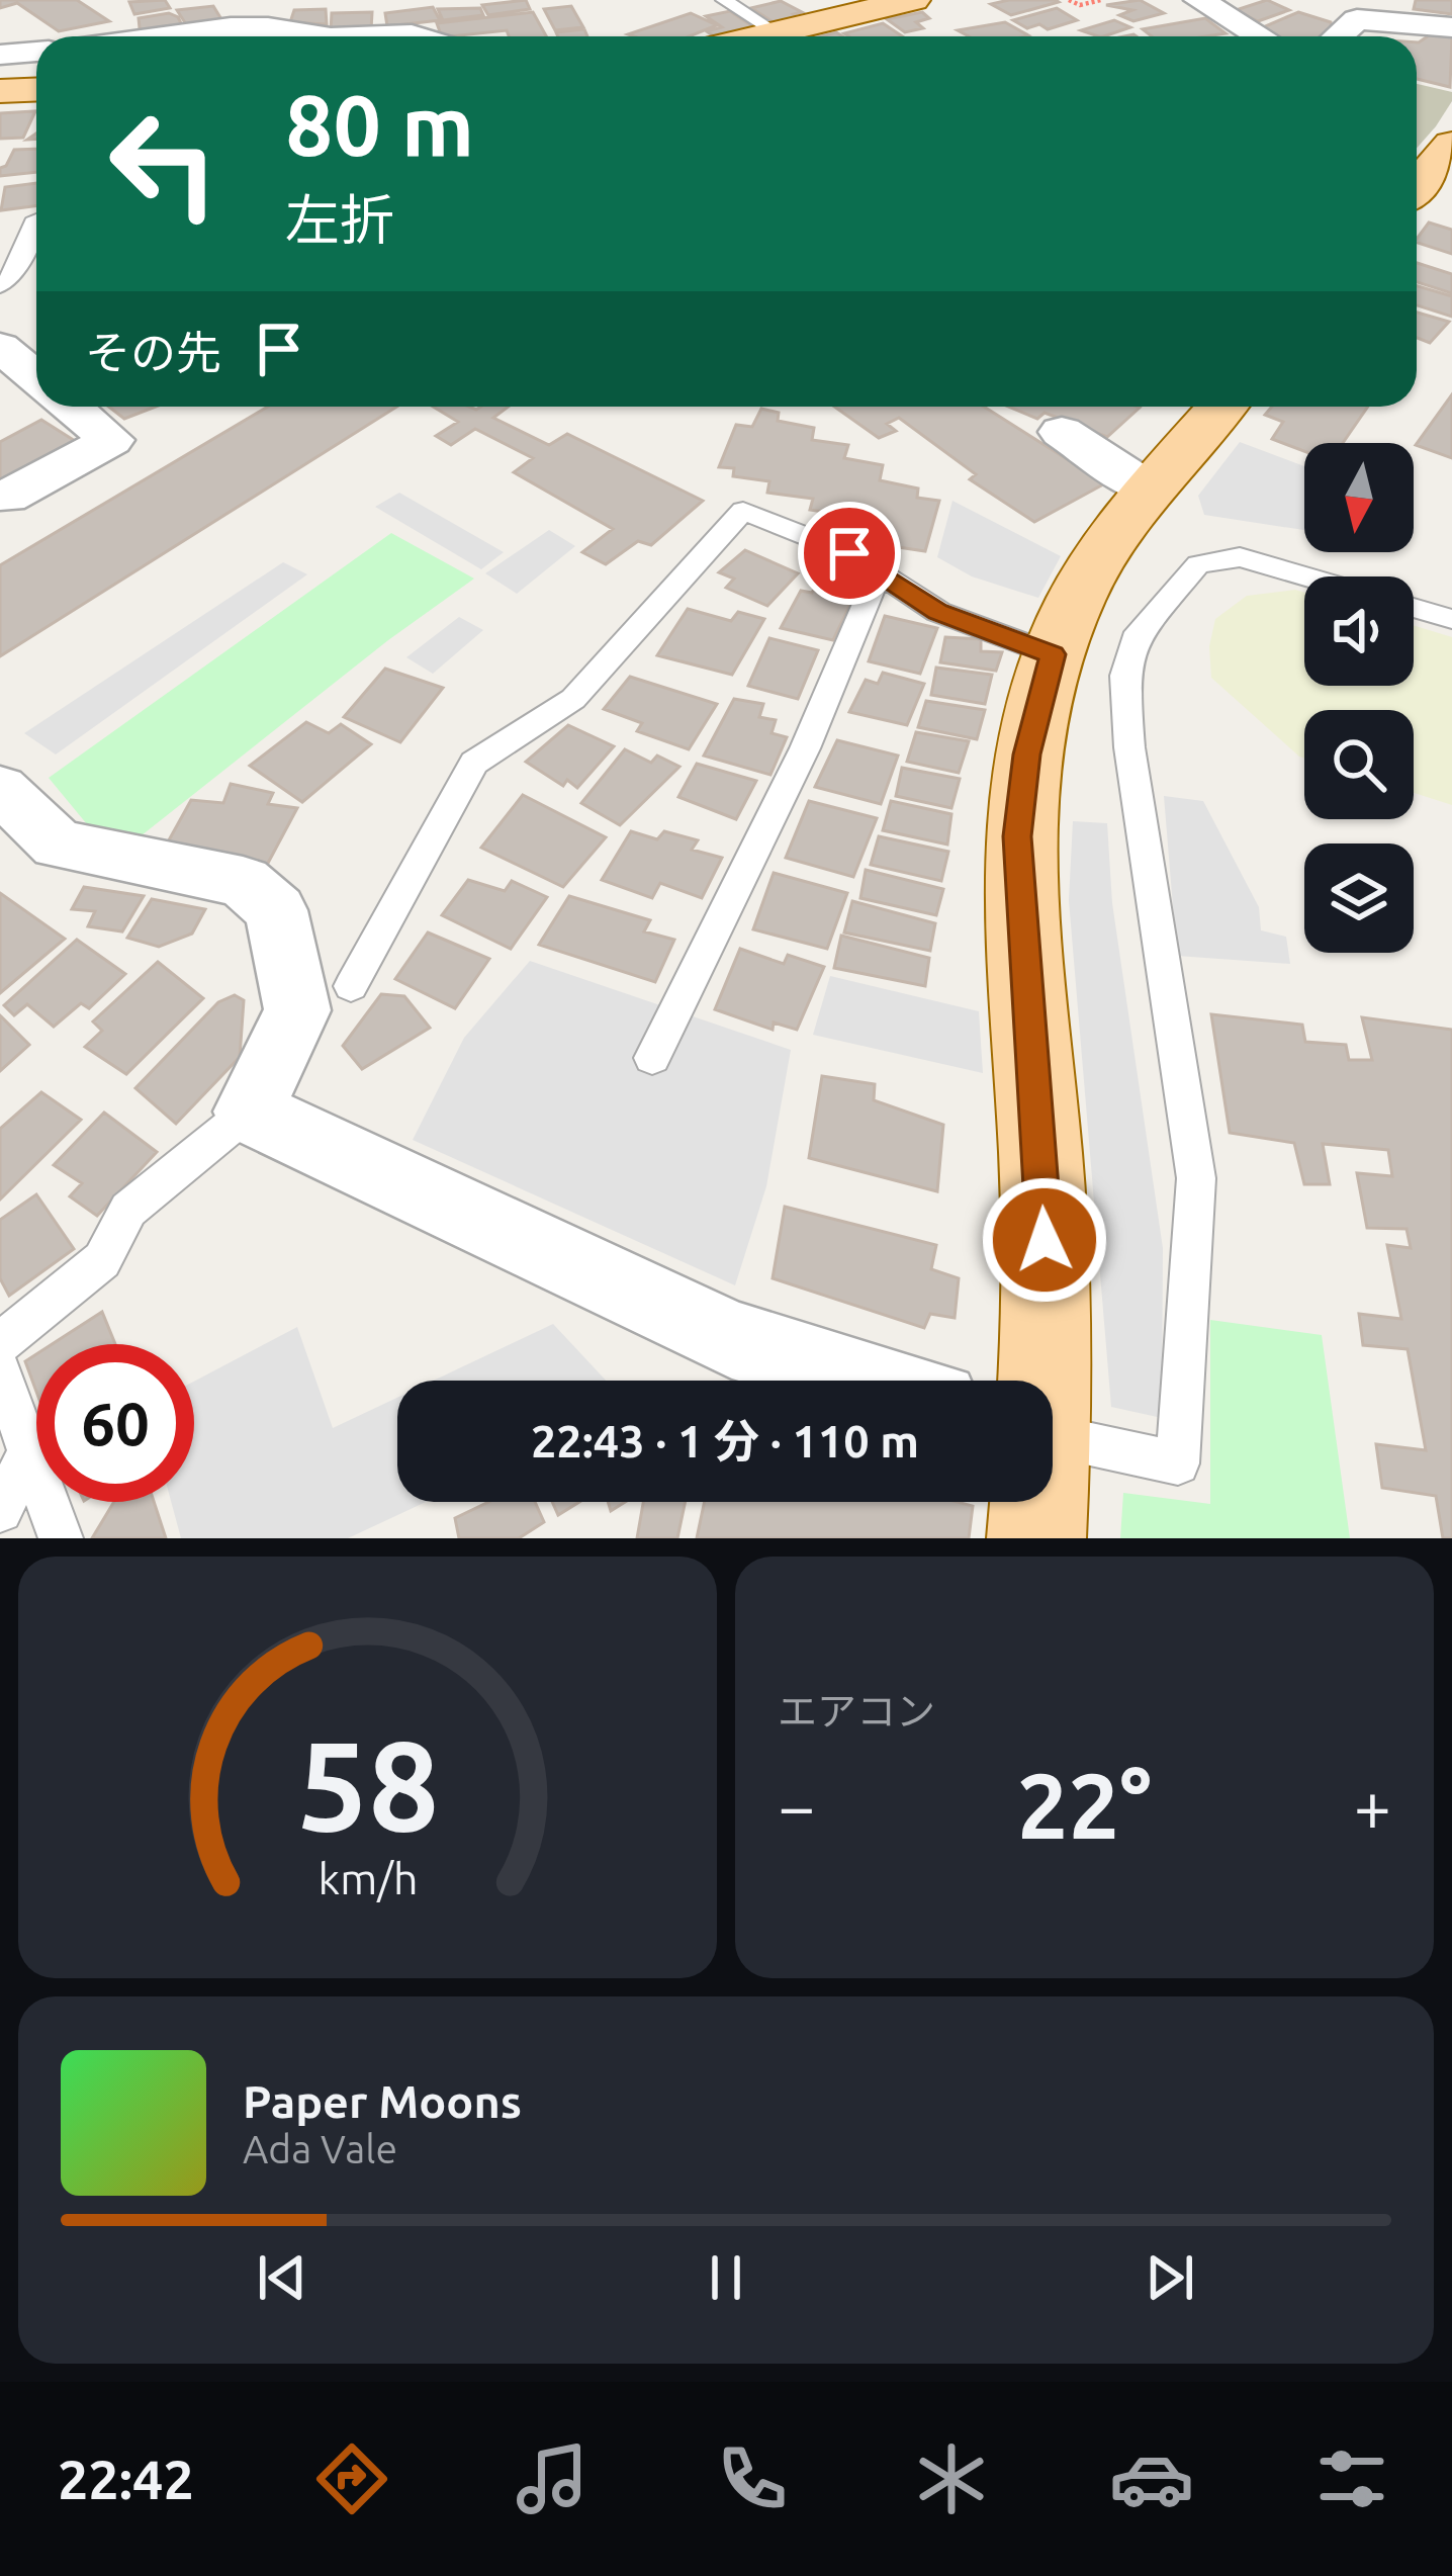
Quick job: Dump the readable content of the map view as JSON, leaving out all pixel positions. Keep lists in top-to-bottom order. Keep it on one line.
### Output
{"north":"bottom","page":{"turn":["80 m","左折"],"then":"その先","limit":"60","trip":"22:43 · 1 分 · 110 m","tile":"エアコン","heat":["−","22°","+"],"song":["Paper Moons","Ada Vale"],"tabs":"22:42","gauge":["58","km/h"]}}
